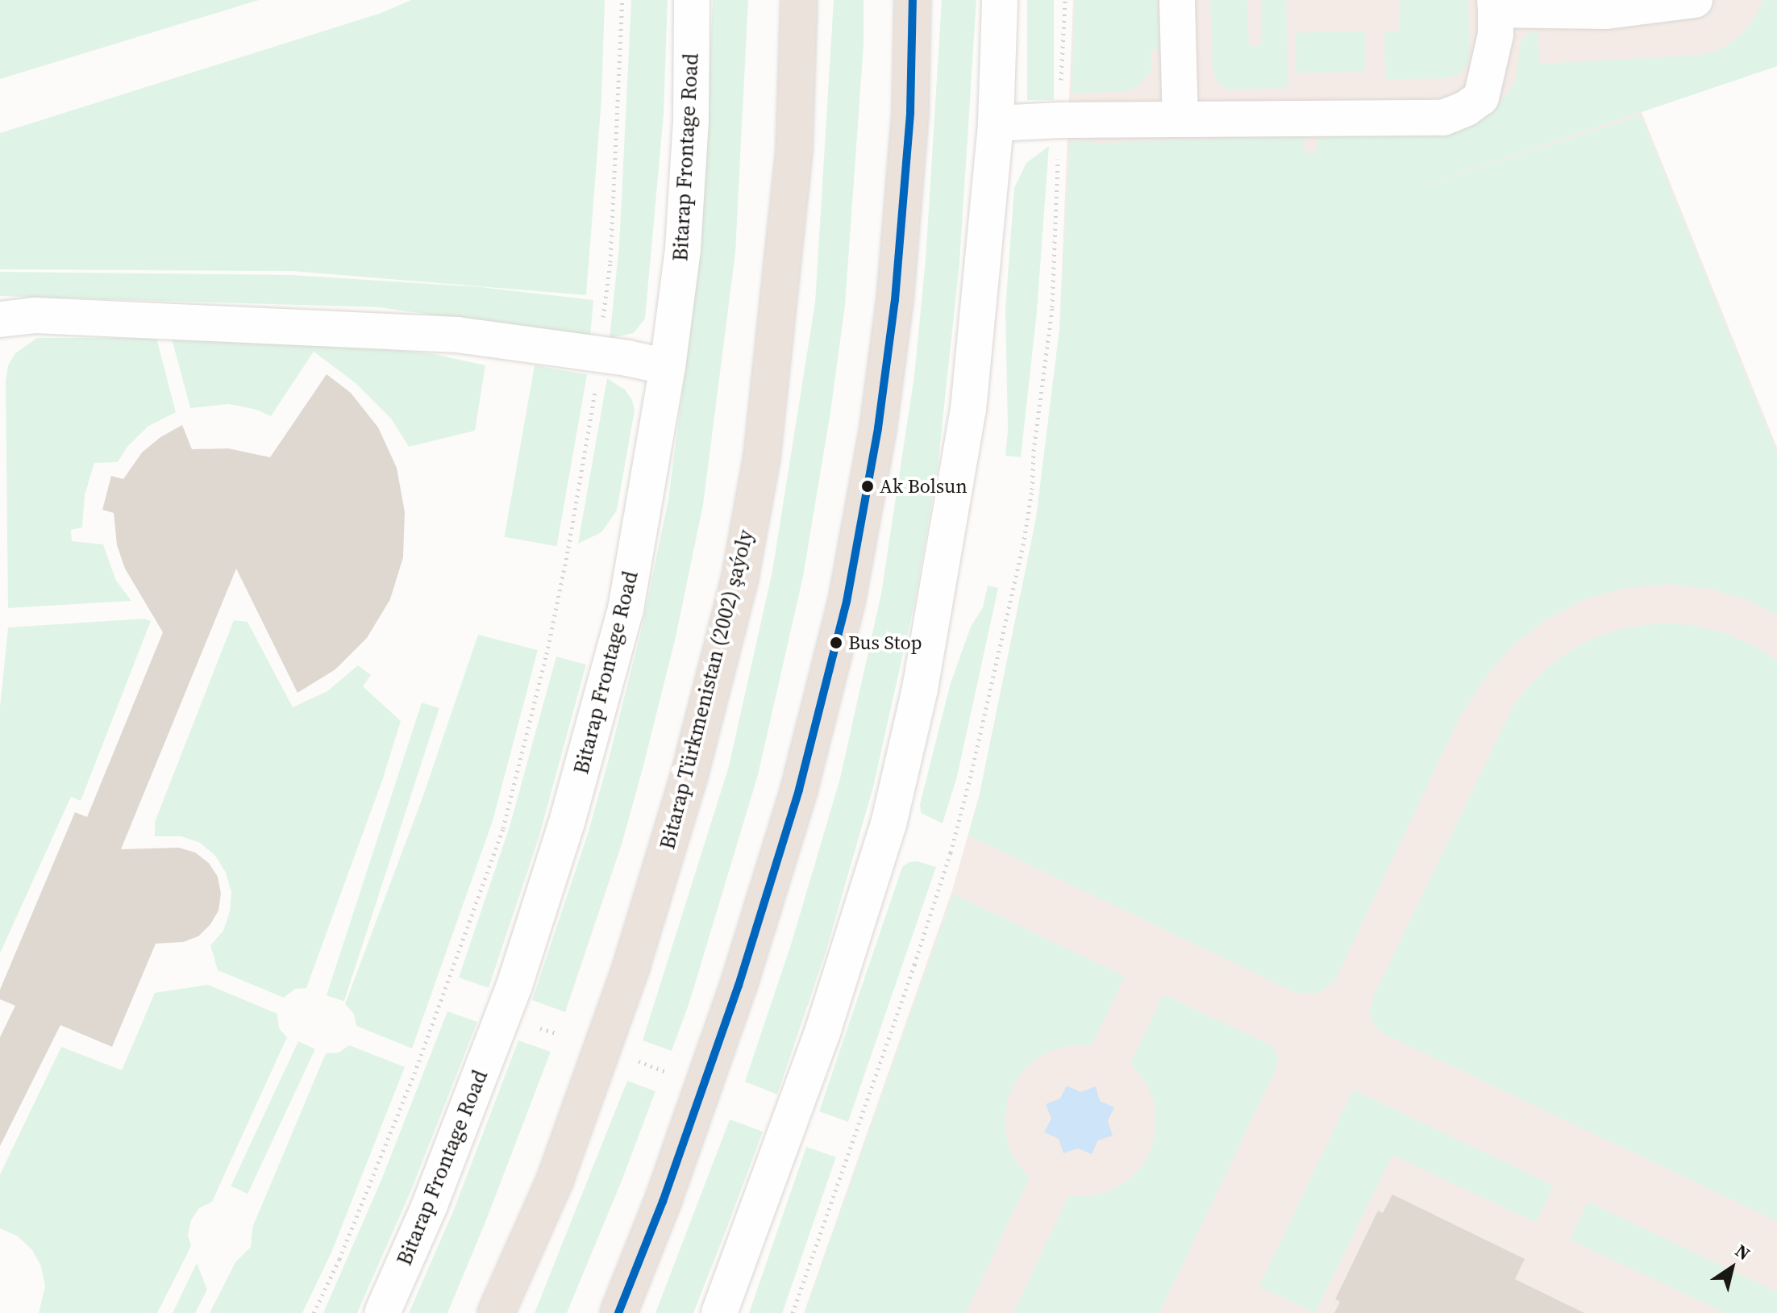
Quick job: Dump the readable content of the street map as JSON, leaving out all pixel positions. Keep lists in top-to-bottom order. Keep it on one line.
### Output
{"streets":{"main road":["Bitarap Türkmenistan (2002) şaýoly"],"street":["Bitarap Frontage Road"]},"places":["Ak Bolsun","Bus Stop"],"north":"top right"}
